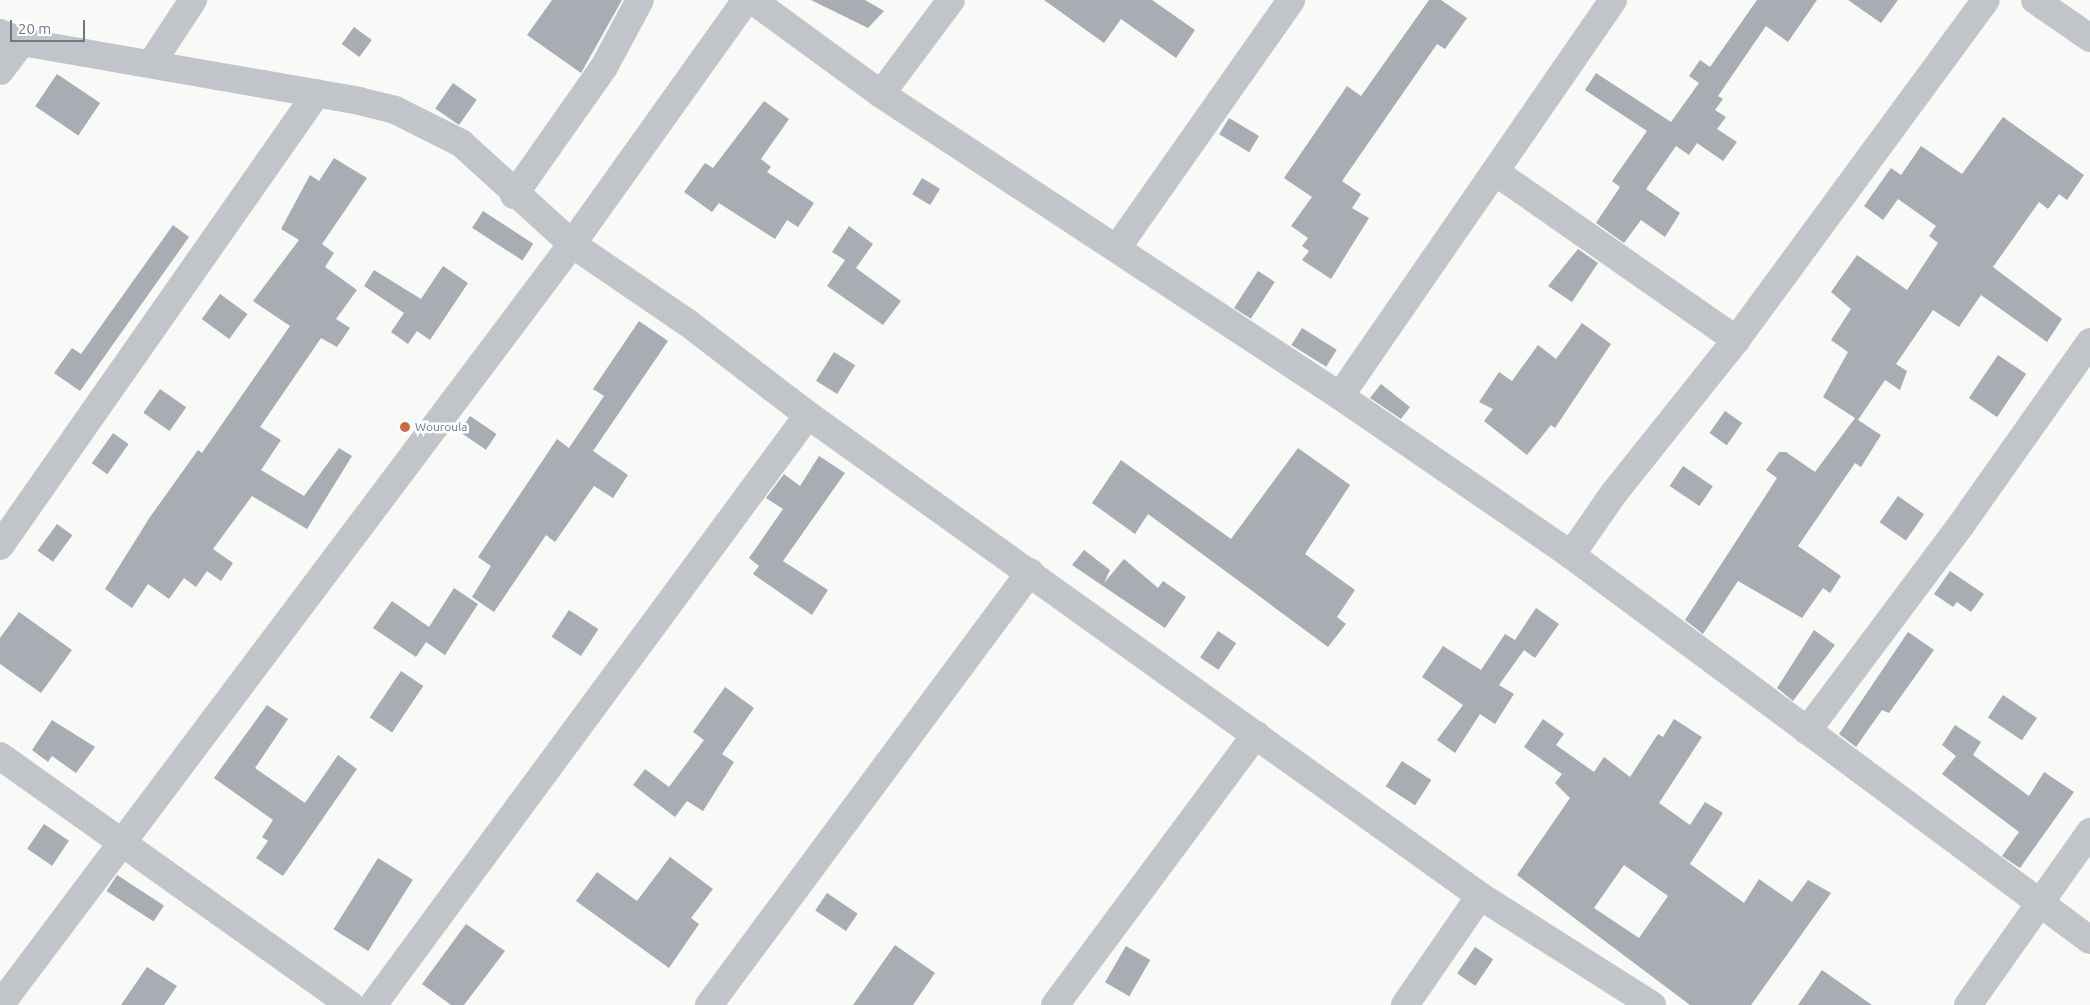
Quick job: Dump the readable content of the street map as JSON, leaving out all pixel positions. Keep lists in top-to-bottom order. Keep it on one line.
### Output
{"places":["Wouroula"],"scale_bar":"20 m"}
